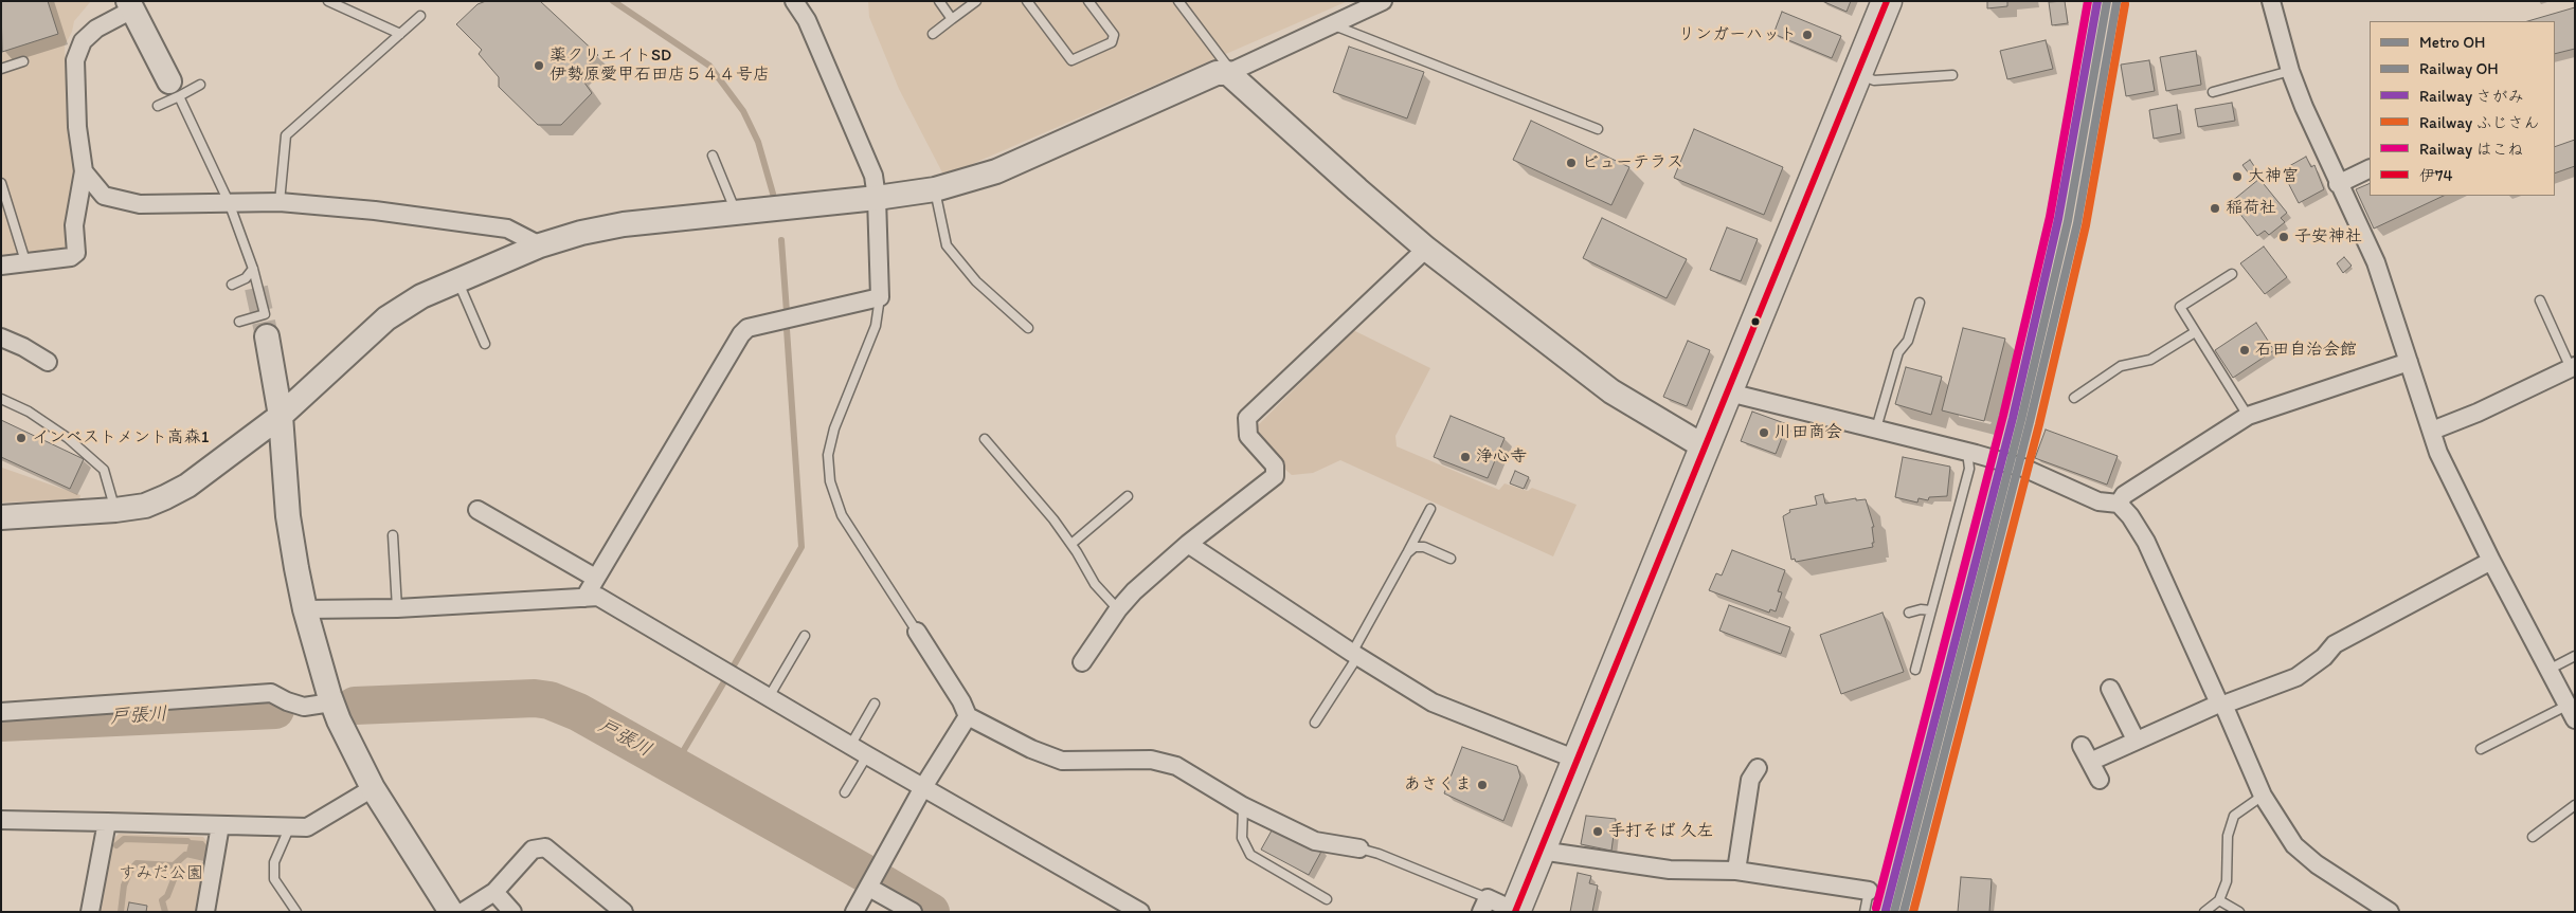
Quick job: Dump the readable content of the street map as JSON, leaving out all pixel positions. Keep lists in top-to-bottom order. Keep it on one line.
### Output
{"water":["戸張川"],"parks":["すみだ公園"],"places":["リンガーハット","薬クリエイトSD 伊勢原愛甲石田店５４４号店","ビューテラス","大神宮","稲荷社","子安神社","石田自治会館","川田商会","インベストメント高森1","浄心寺","あさくま","手打そば 久左"],"lines":["metro line OH","rail line さがみ","rail line はこね","transit line 伊74","rail line OH","rail line ふじさん"],"legend":["Metro OH","Railway OH","Railway さがみ","Railway ふじさん","Railway はこね","伊74"]}
